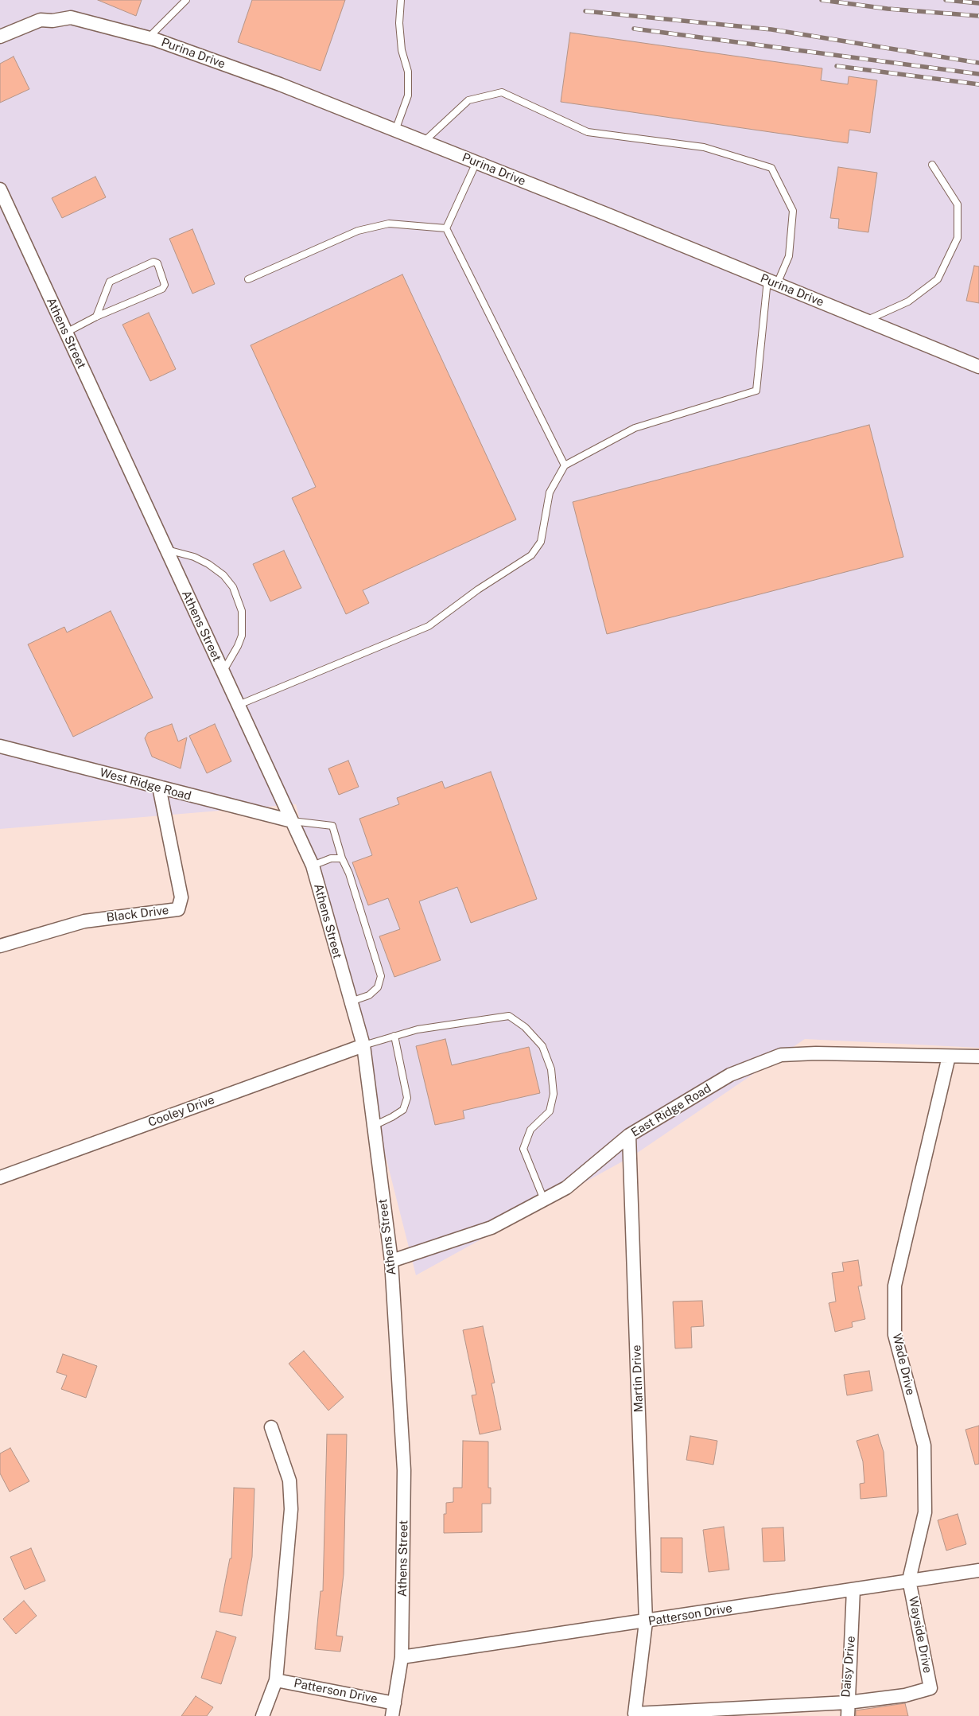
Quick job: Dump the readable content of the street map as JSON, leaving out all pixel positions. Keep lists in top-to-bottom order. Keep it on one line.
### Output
{"streets":{"street":["Purina Drive","Athens Street","West Ridge Road","Black Drive","East Ridge Road","Cooley Drive","Wade Drive","Martin Drive","Patterson Drive","Wayside Drive","Daisy Drive"]},"crossings":[["Athens Street","West Ridge Road"],["Athens Street","East Ridge Road"],["Athens Street","Cooley Drive"],["Athens Street","Patterson Drive"],["West Ridge Road","Black Drive"],["East Ridge Road","Wade Drive"],["East Ridge Road","Martin Drive"],["Wade Drive","Patterson Drive"],["Wade Drive","Wayside Drive"],["Martin Drive","Patterson Drive"],["Martin Drive","Daisy Drive"],["Patterson Drive","Wayside Drive"],["Patterson Drive","Daisy Drive"],["Wayside Drive","Daisy Drive"]]}
